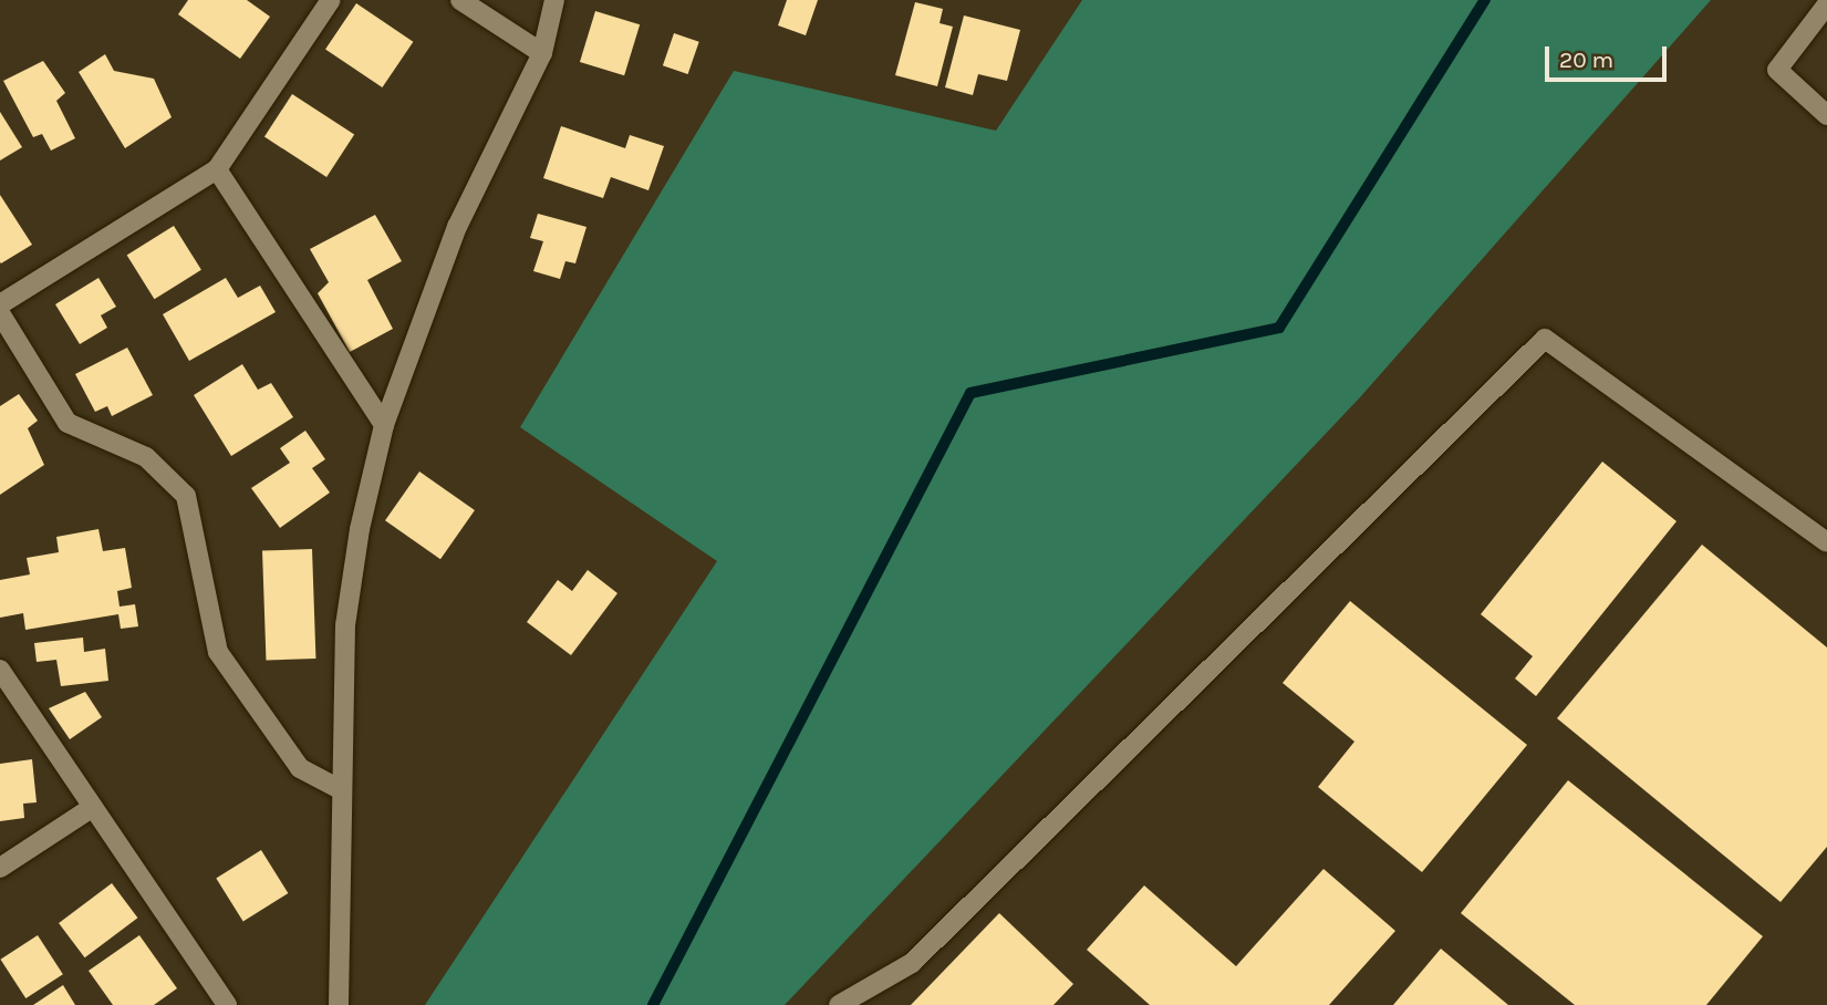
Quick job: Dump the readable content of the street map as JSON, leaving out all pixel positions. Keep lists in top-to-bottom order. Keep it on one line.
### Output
{"scale_bar":"20 m"}
